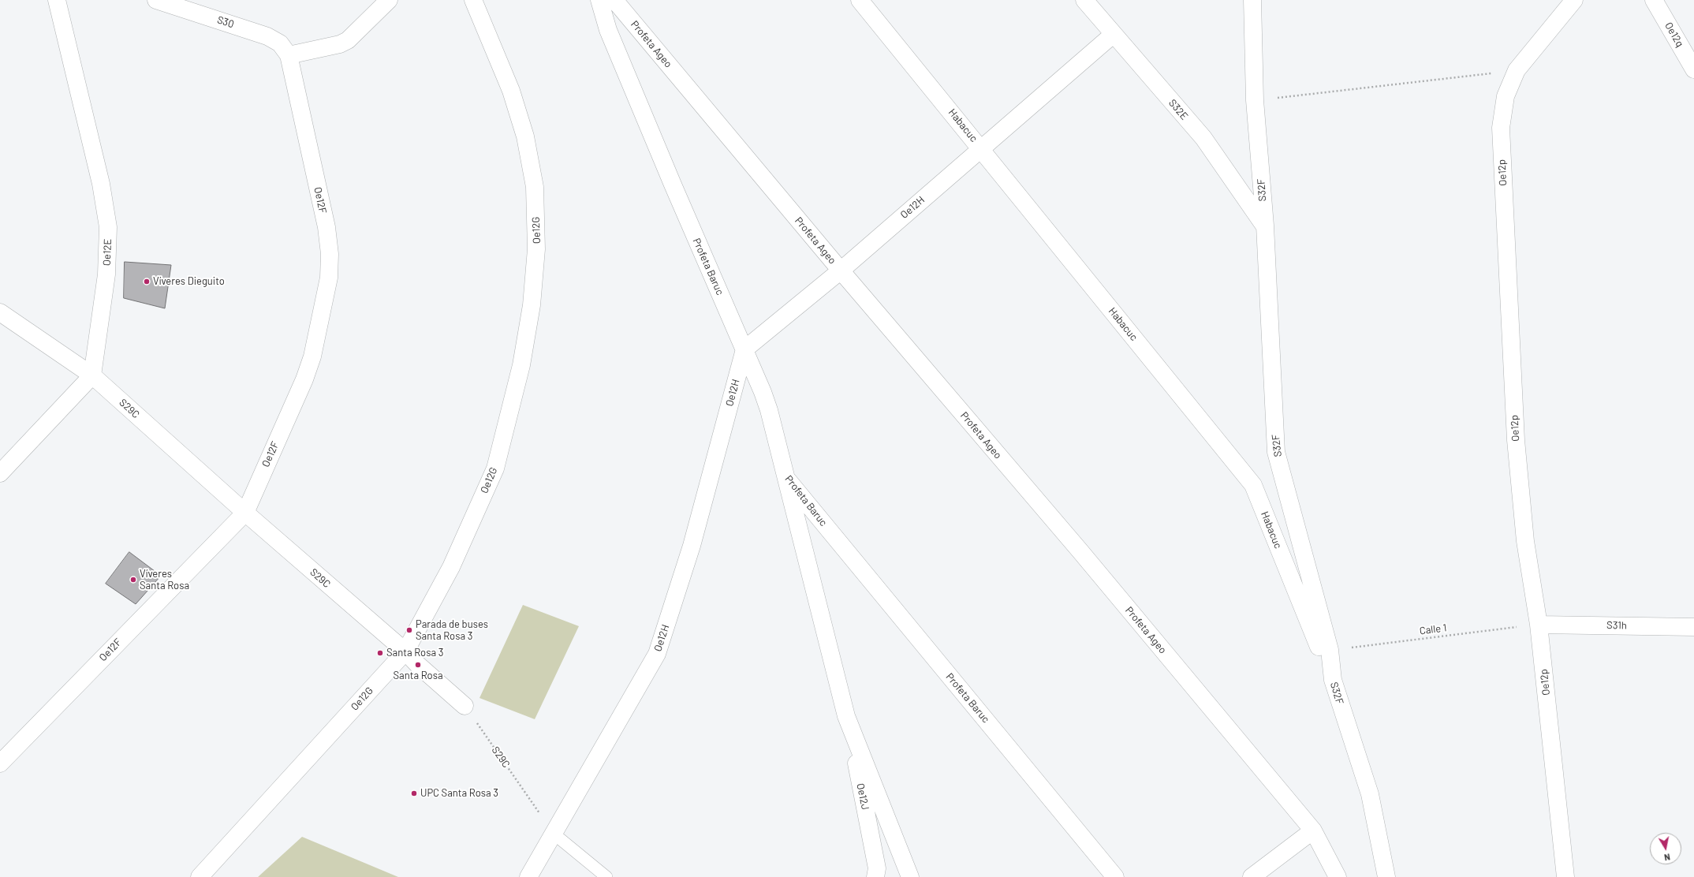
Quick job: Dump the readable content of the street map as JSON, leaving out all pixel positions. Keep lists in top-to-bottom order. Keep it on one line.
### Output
{"streets":{"street":["S30","Oe12q","Profeta Ageo","S32E","Habacuc","Oe12p","S32F","Oe12F","Oe12H","Oe12G","Oe12E","Profeta Baruc","S29C","S31h","Oe12J"],"path":["Calle 1"]},"crossings":[["S30","Oe12F"],["Profeta Ageo","Oe12H"],["S32E","S32F"],["S32E","Oe12H"],["Habacuc","S32F"],["Habacuc","Oe12H"],["Oe12p","S31h"],["Oe12p","Calle 1"],["S32F","Calle 1"],["Oe12F","S29C"],["Oe12H","Profeta Baruc"],["Oe12H","S29C"],["Oe12G","S29C"],["Oe12E","S29C"],["S31h","Calle 1"]],"places":["Víveres Dieguito","Víveres Santa Rosa","Parada de buses Santa Rosa 3","Santa Rosa 3","Santa Rosa","UPC Santa Rosa 3"],"north":"bottom"}
